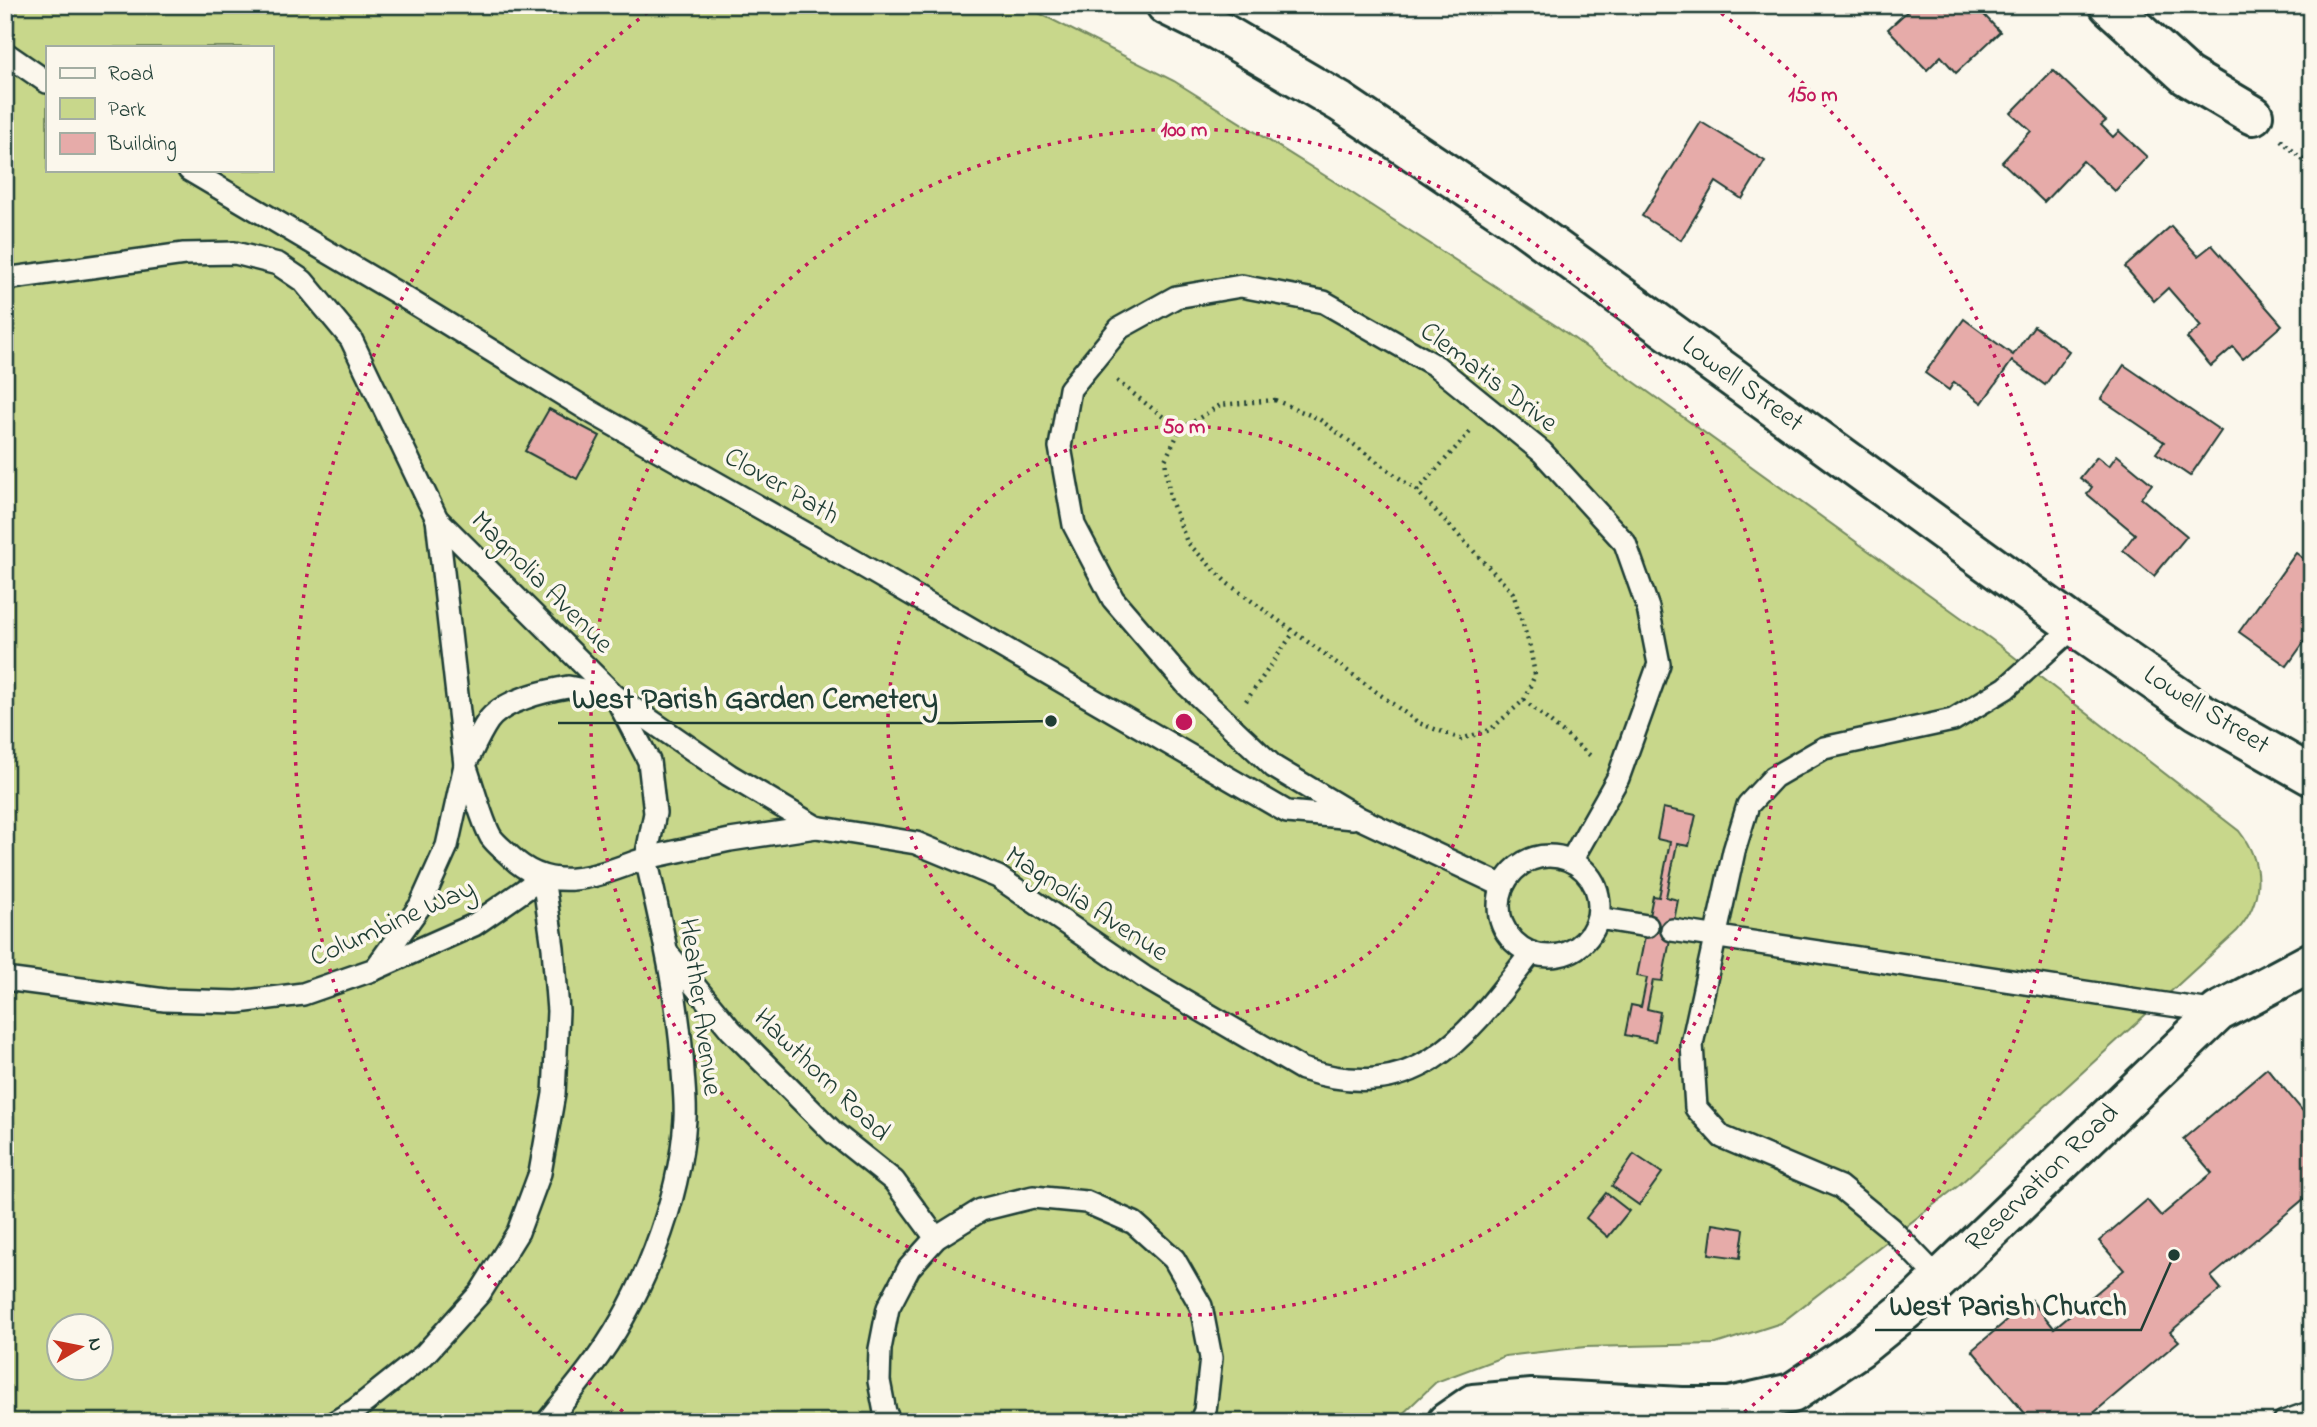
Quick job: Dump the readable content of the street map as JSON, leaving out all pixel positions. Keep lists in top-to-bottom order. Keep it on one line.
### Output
{"streets":{"main road":["Lowell Street","Reservation Road"],"lane":["Clematis Drive","Clover Path","Magnolia Avenue","Columbine Way","Heather Avenue","Hawthorn Road"]},"crossings":[["Clematis Drive","Clover Path"],["Clematis Drive","Magnolia Avenue"],["Magnolia Avenue","Columbine Way"],["Magnolia Avenue","Heather Avenue"],["Columbine Way","Heather Avenue"],["Heather Avenue","Hawthorn Road"]],"places":["West Parish Garden Cemetery","West Parish Church"],"legend":["Road","Park","Building"],"north":"right","rings":["150 m","100 m","50 m"]}
